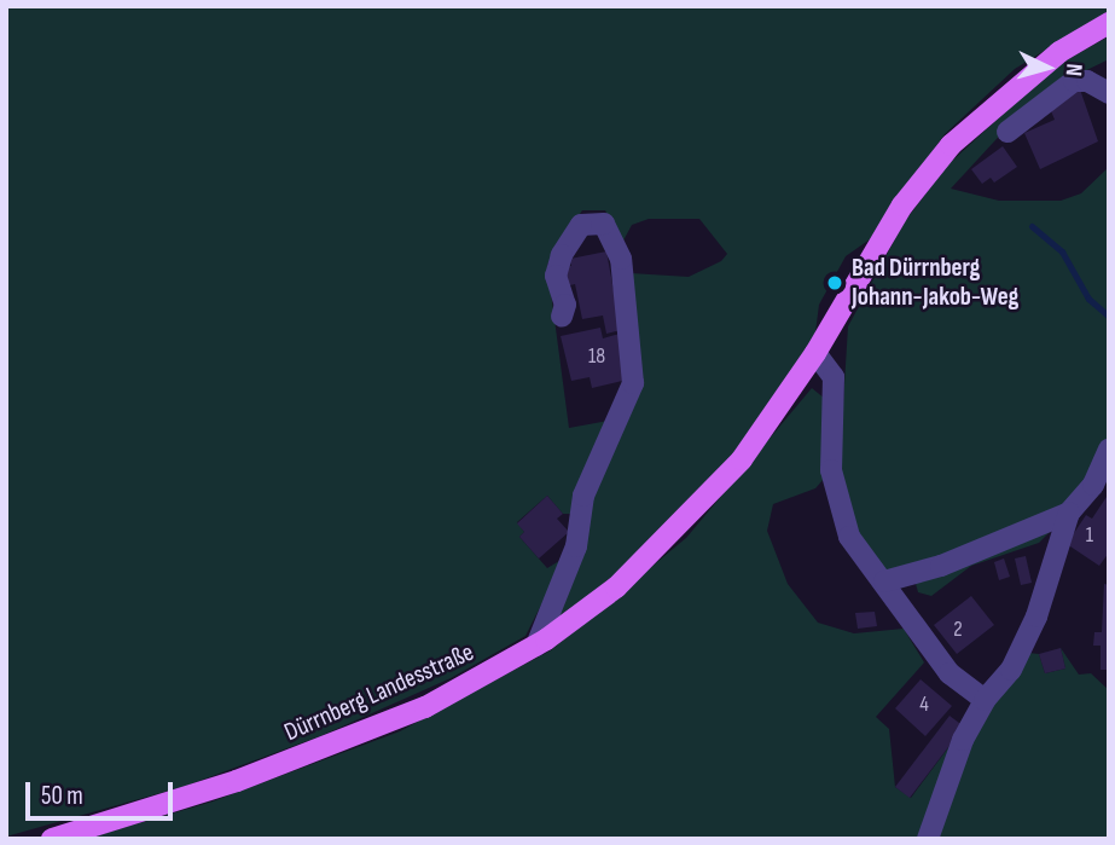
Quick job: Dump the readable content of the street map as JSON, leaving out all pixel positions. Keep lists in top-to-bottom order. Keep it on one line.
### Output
{"streets":{"main road":["Dürrnberg Landesstraße"]},"places":["Bad Dürrnberg Johann-Jakob-Weg"],"house_numbers":["18","1","2","4"],"scale_bar":"50 m","north":"right"}
